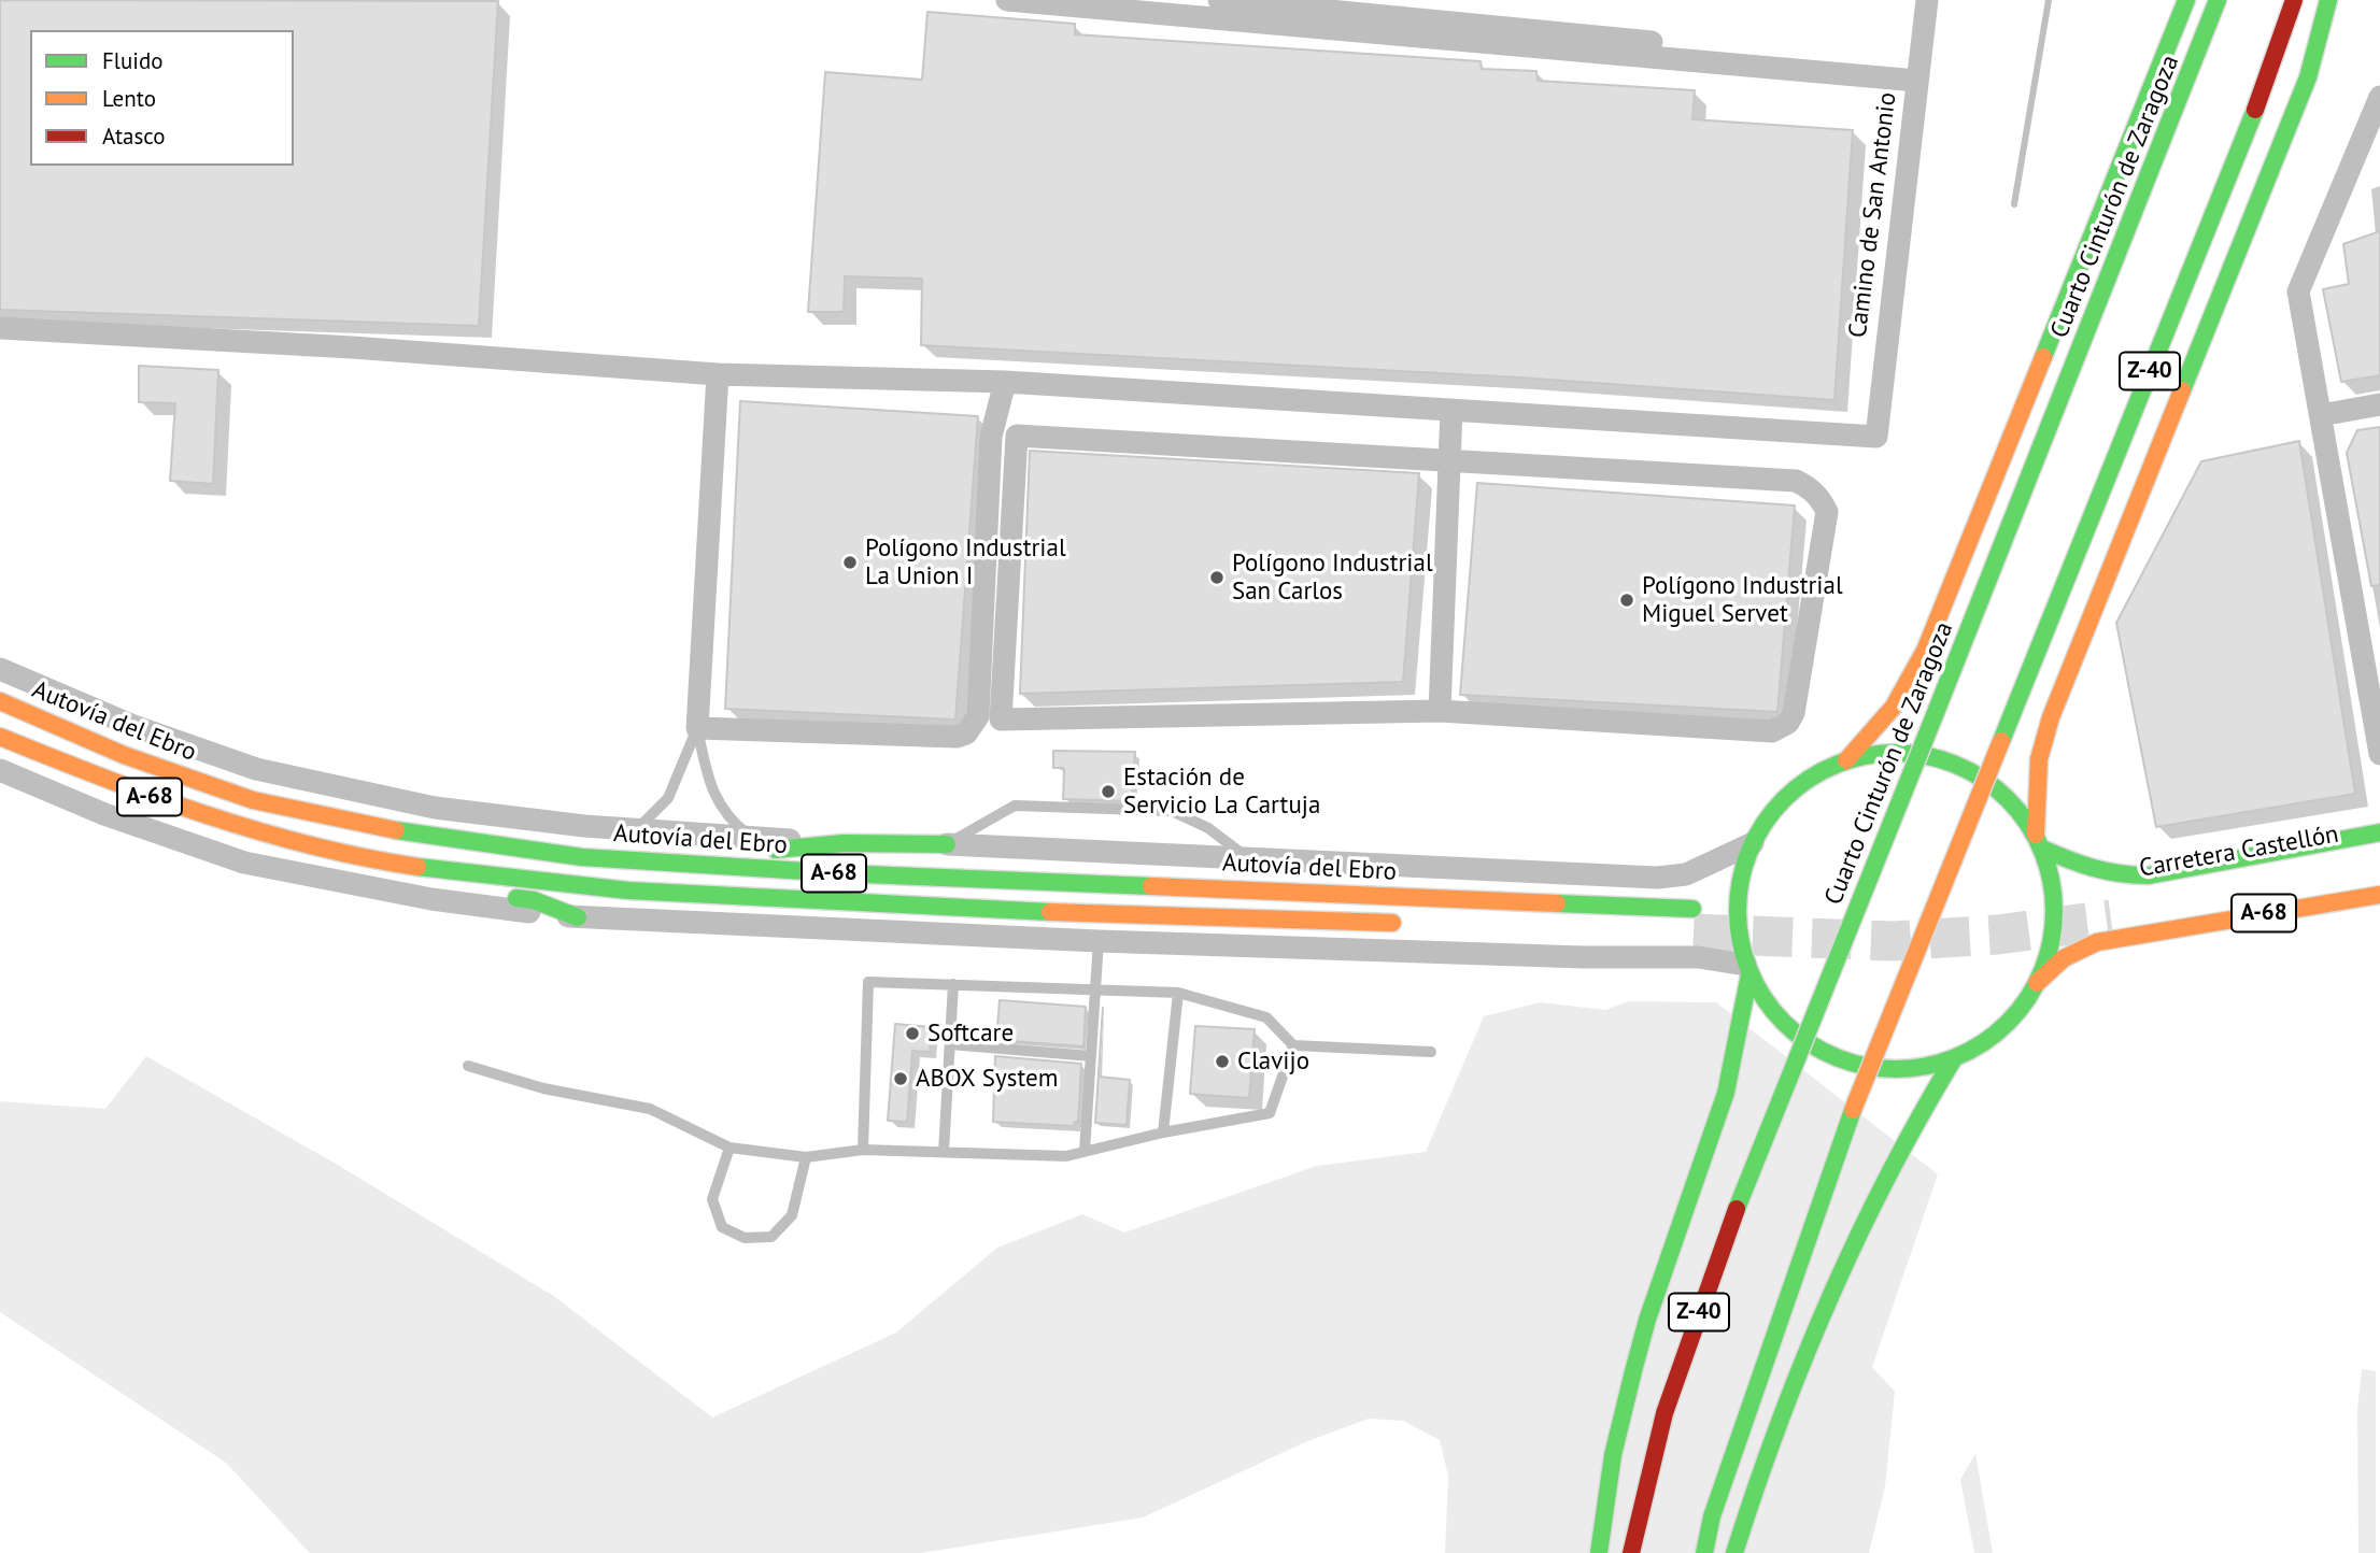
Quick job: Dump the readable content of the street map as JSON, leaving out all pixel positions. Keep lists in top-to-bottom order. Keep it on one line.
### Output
{"streets":{"highway":["Cuarto Cinturón de Zaragoza","Z-40","Autovía del Ebro","A-68","Carretera Castellón"],"street":["Camino de San Antonio"]},"places":["Polígono Industrial La Union I","Polígono Industrial San Carlos","Polígono Industrial Miguel Servet","Estación de Servicio La Cartuja","Softcare","Clavijo","ABOX System"],"legend":["Fluido","Lento","Atasco"]}
